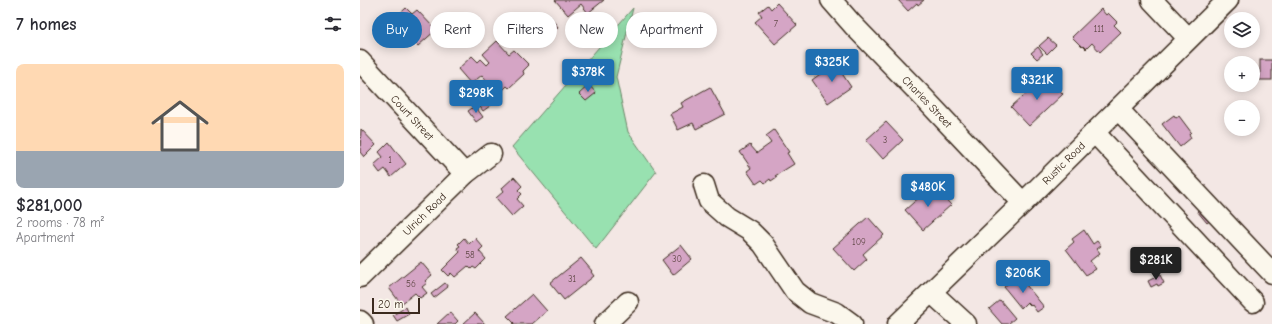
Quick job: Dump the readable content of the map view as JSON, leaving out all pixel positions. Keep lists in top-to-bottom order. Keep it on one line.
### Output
{"streets":{"street":["Charles Street","Court Street","Rustic Road","Ulrich Road"]},"crossings":[["Charles Street","Rustic Road"],["Court Street","Ulrich Road"]],"house_numbers":["7","111","3","1","109","58","30","31","56"],"scale_bar":"20 m","page":{"heading":"7 homes","map_buttons":["+","−"],"chip":["Buy","Rent","Filters","New","Apartment"],"list":[{"name":"$281,000","note":"2 rooms · 78 m² · Apartment"}],"price":["$325K","$378K","$321K","$298K","$480K","$281K","$206K"],"scale":"20 m"}}
